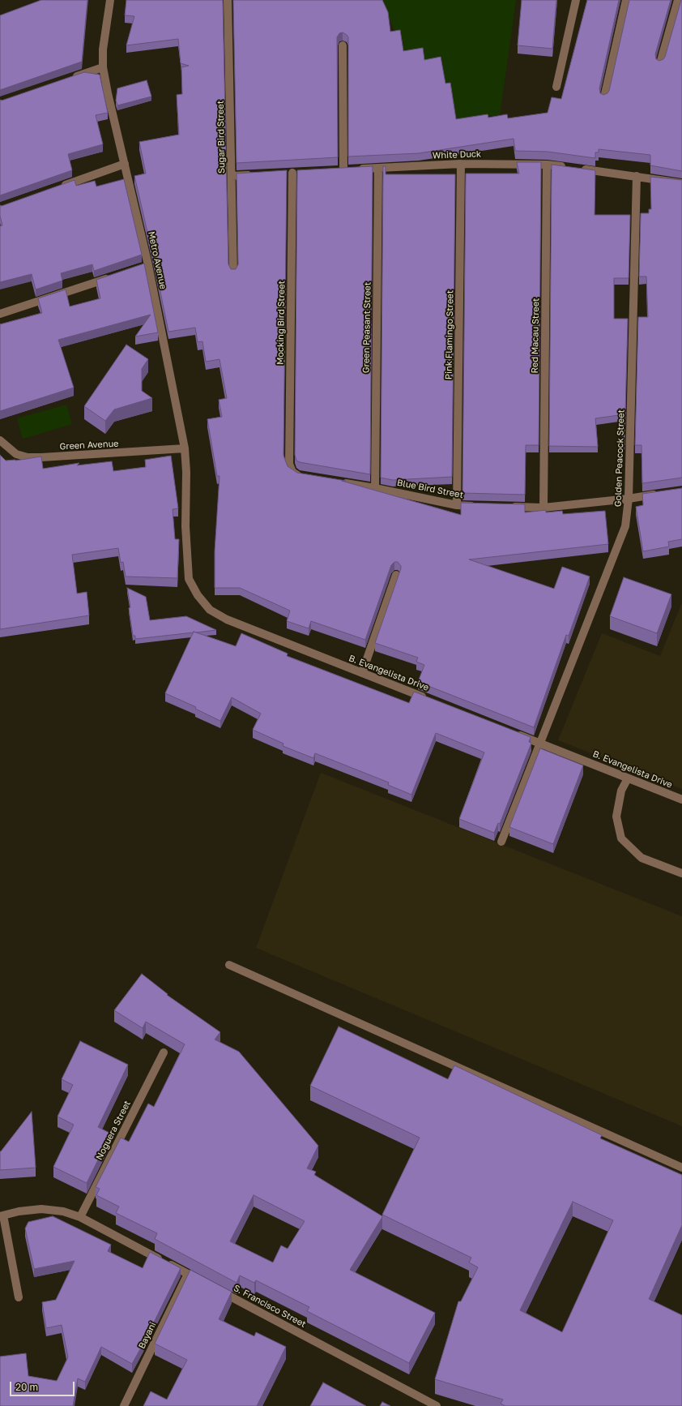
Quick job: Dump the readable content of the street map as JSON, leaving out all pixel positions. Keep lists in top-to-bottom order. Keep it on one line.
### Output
{"streets":{"street":["Sugar Bird Street","White Duck","Metro Avenue","Mocking Bird Street","Green Peasant Street","Pink Flamingo Street","Red Macau Street","Green Avenue","Golden Peacock Street","Blue Bird Street","B. Evangelista Drive","Noguera Street","S. Francisco Street","Bayani"]},"crossings":[["White Duck","Green Peasant Street"],["White Duck","Pink Flamingo Street"],["White Duck","Red Macau Street"],["White Duck","Golden Peacock Street"],["Metro Avenue","Green Avenue"],["Metro Avenue","B. Evangelista Drive"],["Green Peasant Street","Blue Bird Street"],["Pink Flamingo Street","Blue Bird Street"],["Golden Peacock Street","B. Evangelista Drive"]],"scale_bar":"20 m"}
